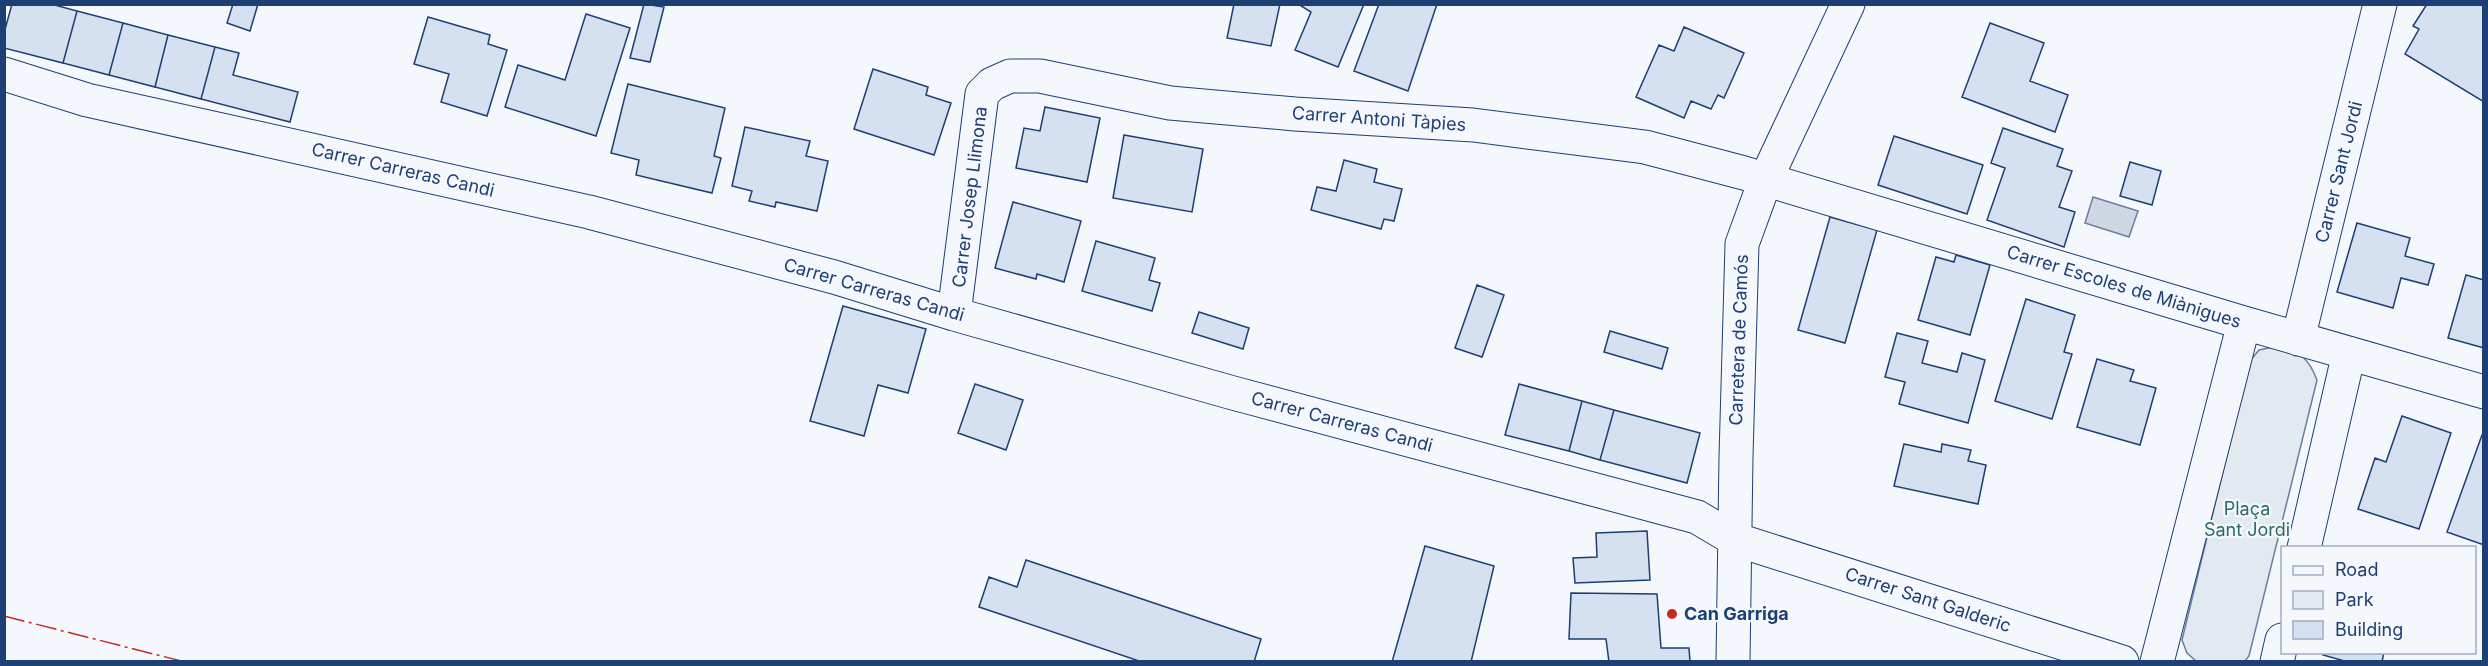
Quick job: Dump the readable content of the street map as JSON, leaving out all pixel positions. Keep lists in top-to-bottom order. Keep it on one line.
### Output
{"streets":{"street":["Carrer Antoni Tàpies","Carrer Carreras Candi","Carrer Sant Jordi","Carrer Josep Llimona","Carrer Escoles de Miànigues","Carretera de Camós","Carrer Sant Galderic"]},"crossings":[["Carrer Antoni Tàpies","Carrer Josep Llimona"],["Carrer Antoni Tàpies","Carrer Escoles de Miànigues"],["Carrer Antoni Tàpies","Carretera de Camós"],["Carrer Carreras Candi","Carrer Josep Llimona"],["Carrer Carreras Candi","Carretera de Camós"],["Carrer Carreras Candi","Carrer Sant Galderic"],["Carrer Sant Jordi","Carrer Escoles de Miànigues"],["Carrer Escoles de Miànigues","Carretera de Camós"],["Carretera de Camós","Carrer Sant Galderic"]],"parks":["Plaça Sant Jordi"],"places":["Can Garriga"],"legend":["Road","Park","Building"]}
